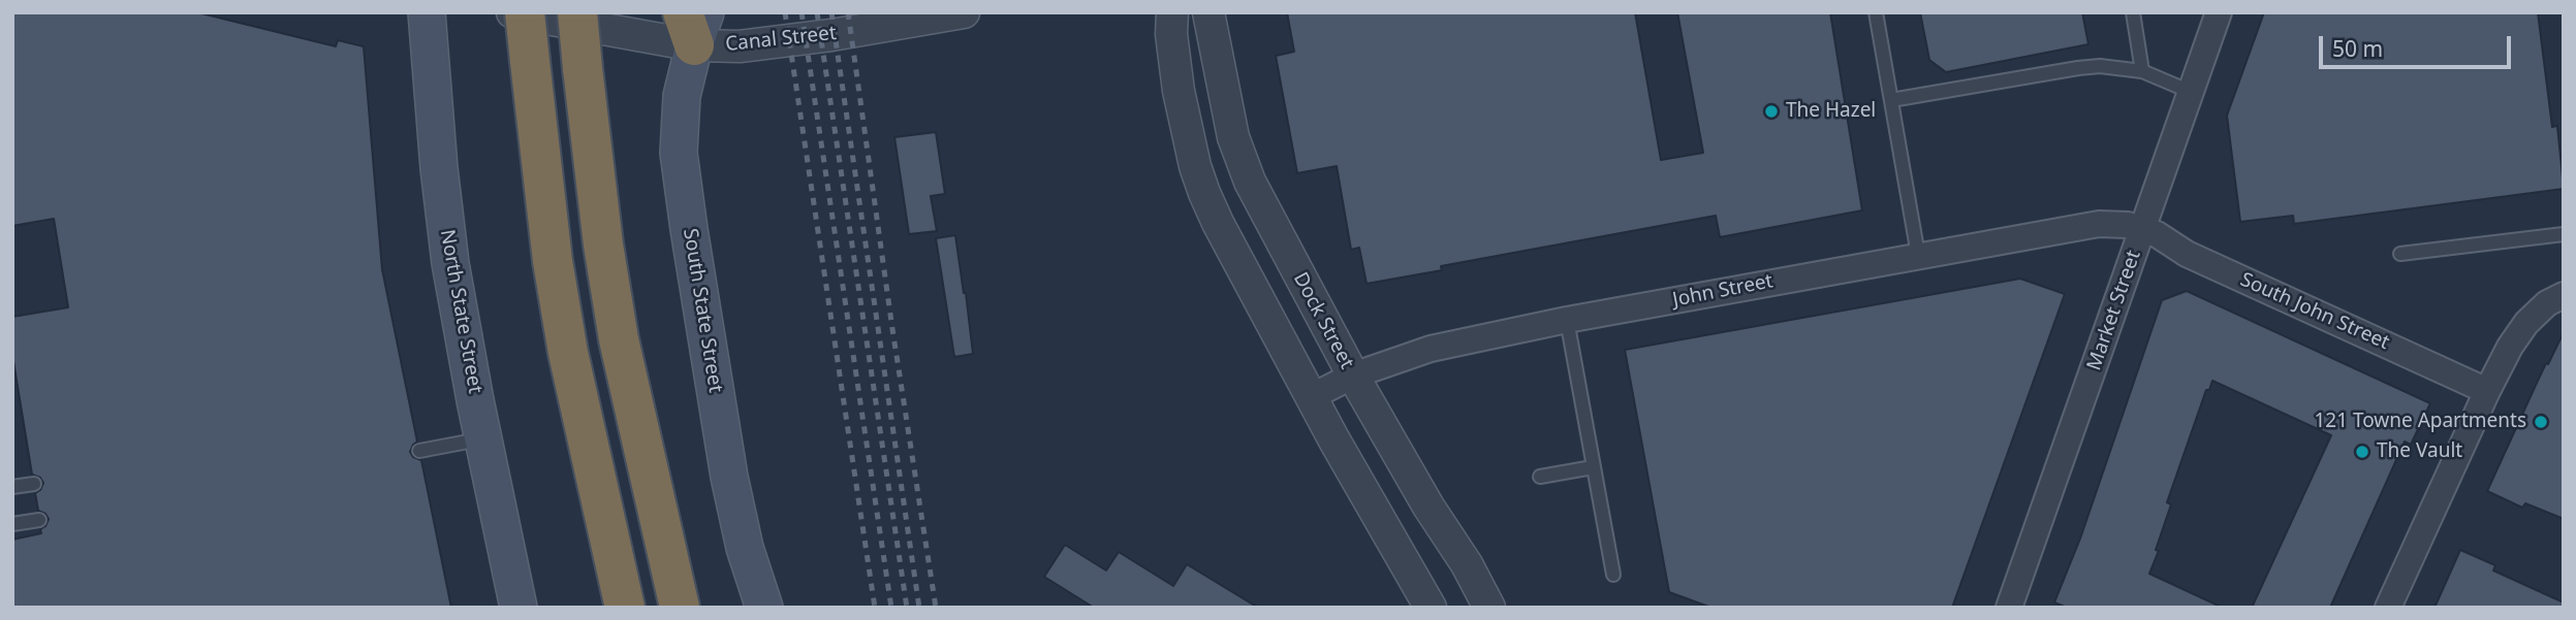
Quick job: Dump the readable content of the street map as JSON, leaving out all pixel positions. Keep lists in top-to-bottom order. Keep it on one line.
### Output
{"streets":{"main road":["South State Street","North State Street"],"street":["Canal Street","John Street","Market Street","South John Street","Dock Street"]},"crossings":[["Canal Street","South State Street"],["John Street","Market Street"],["John Street","South John Street"],["John Street","Dock Street"],["Market Street","South John Street"]],"places":["The Hazel","121 Towne Apartments","The Vault"],"scale_bar":"50 m"}
